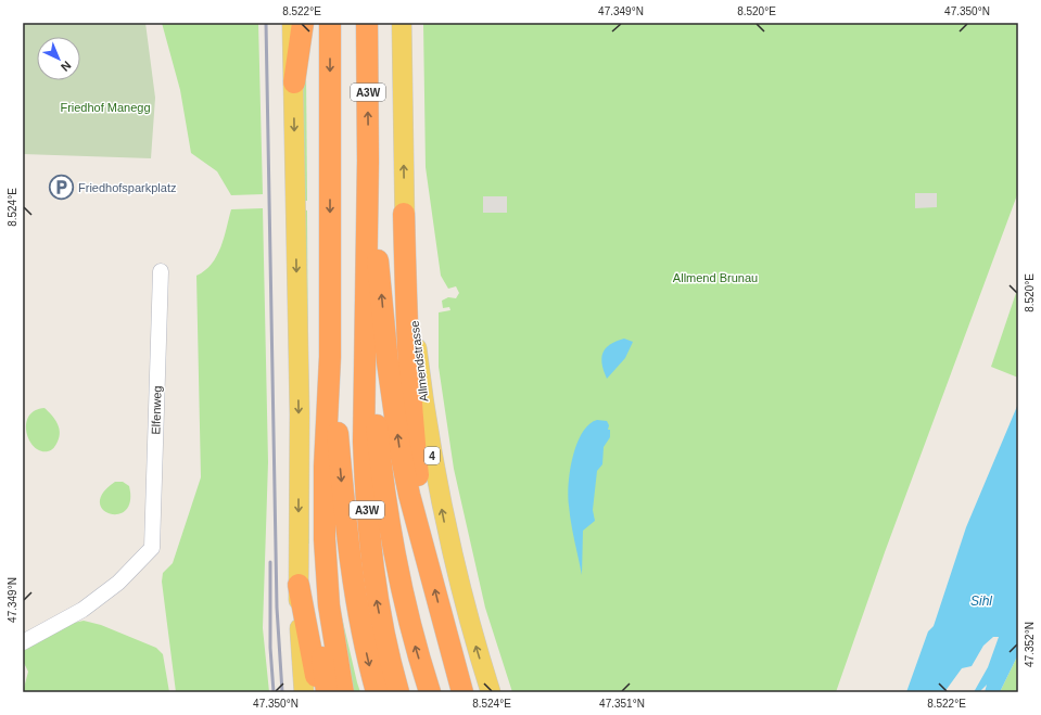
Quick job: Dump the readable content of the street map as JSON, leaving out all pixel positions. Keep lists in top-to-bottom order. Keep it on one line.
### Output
{"streets":{"highway":["A3W"],"main road":["Allmendstrasse","4"],"street":["Elfenweg"]},"water":["Sihl"],"parks":["Friedhof Manegg","Allmend Brunau"],"places":{"parking":["Friedhofsparkplatz"]},"north":"bottom right","coordinates":["8.522°E","47.349°N","8.520°E","47.350°N","8.524°E","47.352°N","47.351°N"]}
